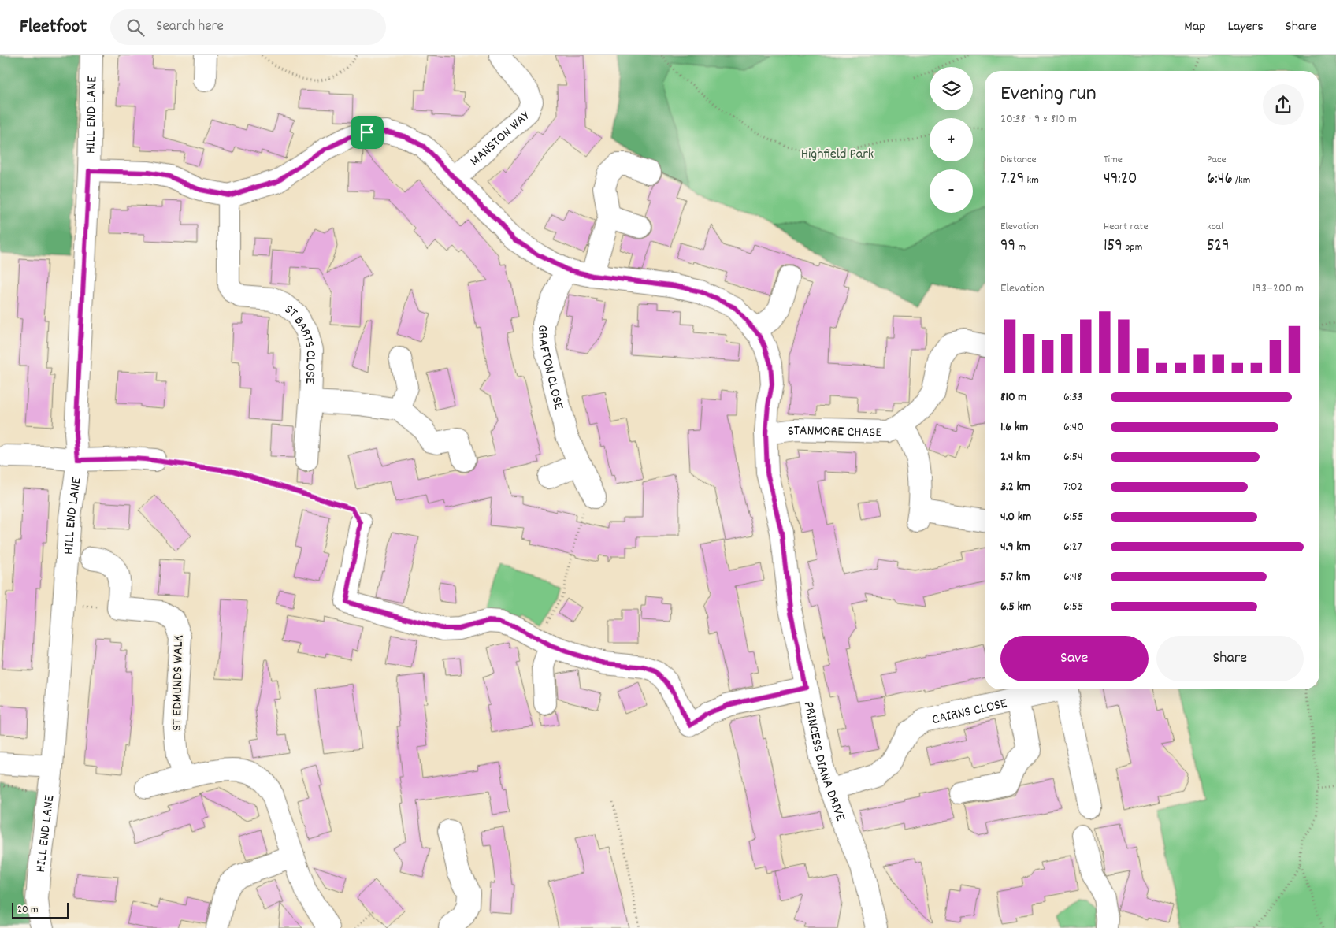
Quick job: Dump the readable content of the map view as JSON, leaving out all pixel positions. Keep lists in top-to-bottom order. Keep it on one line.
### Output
{"streets":{"street":["HILL END LANE","MANSTON WAY","ST BARTS CLOSE","GRAFTON CLOSE","STANMORE CHASE","ST EDMUNDS WALK","CAIRNS CLOSE","PRINCESS DIANA DRIVE"]},"crossings":[["HILL END LANE","PRINCESS DIANA DRIVE"],["MANSTON WAY","PRINCESS DIANA DRIVE"],["ST BARTS CLOSE","PRINCESS DIANA DRIVE"],["GRAFTON CLOSE","PRINCESS DIANA DRIVE"],["STANMORE CHASE","PRINCESS DIANA DRIVE"],["CAIRNS CLOSE","PRINCESS DIANA DRIVE"]],"parks":["Highfield Park"],"scale_bar":"20 m","page":{"header":"Fleetfoot","search":"Search here","nav":["Map","Layers","Share"],"map_buttons":["+","−"],"heading":["Evening run","20:38 · 9 × 810 m"],"stats":[["Distance","7.29 km"],["Time","49:20"],["Pace","6:46 /km"],["Elevation","99 m"],["Heart rate","159 bpm"],["kcal","529"]],"chart":["Elevation","193–200 m"],"list":[{"name":"810 m","note":"6:33"},{"name":"1.6 km","note":"6:40"},{"name":"2.4 km","note":"6:54"},{"name":"3.2 km","note":"7:02"},{"name":"4.0 km","note":"6:55"},{"name":"4.9 km","note":"6:27"},{"name":"5.7 km","note":"6:48"},{"name":"6.5 km","note":"6:55"}],"buttons":["Save","Share"],"scale":"20 m"}}
